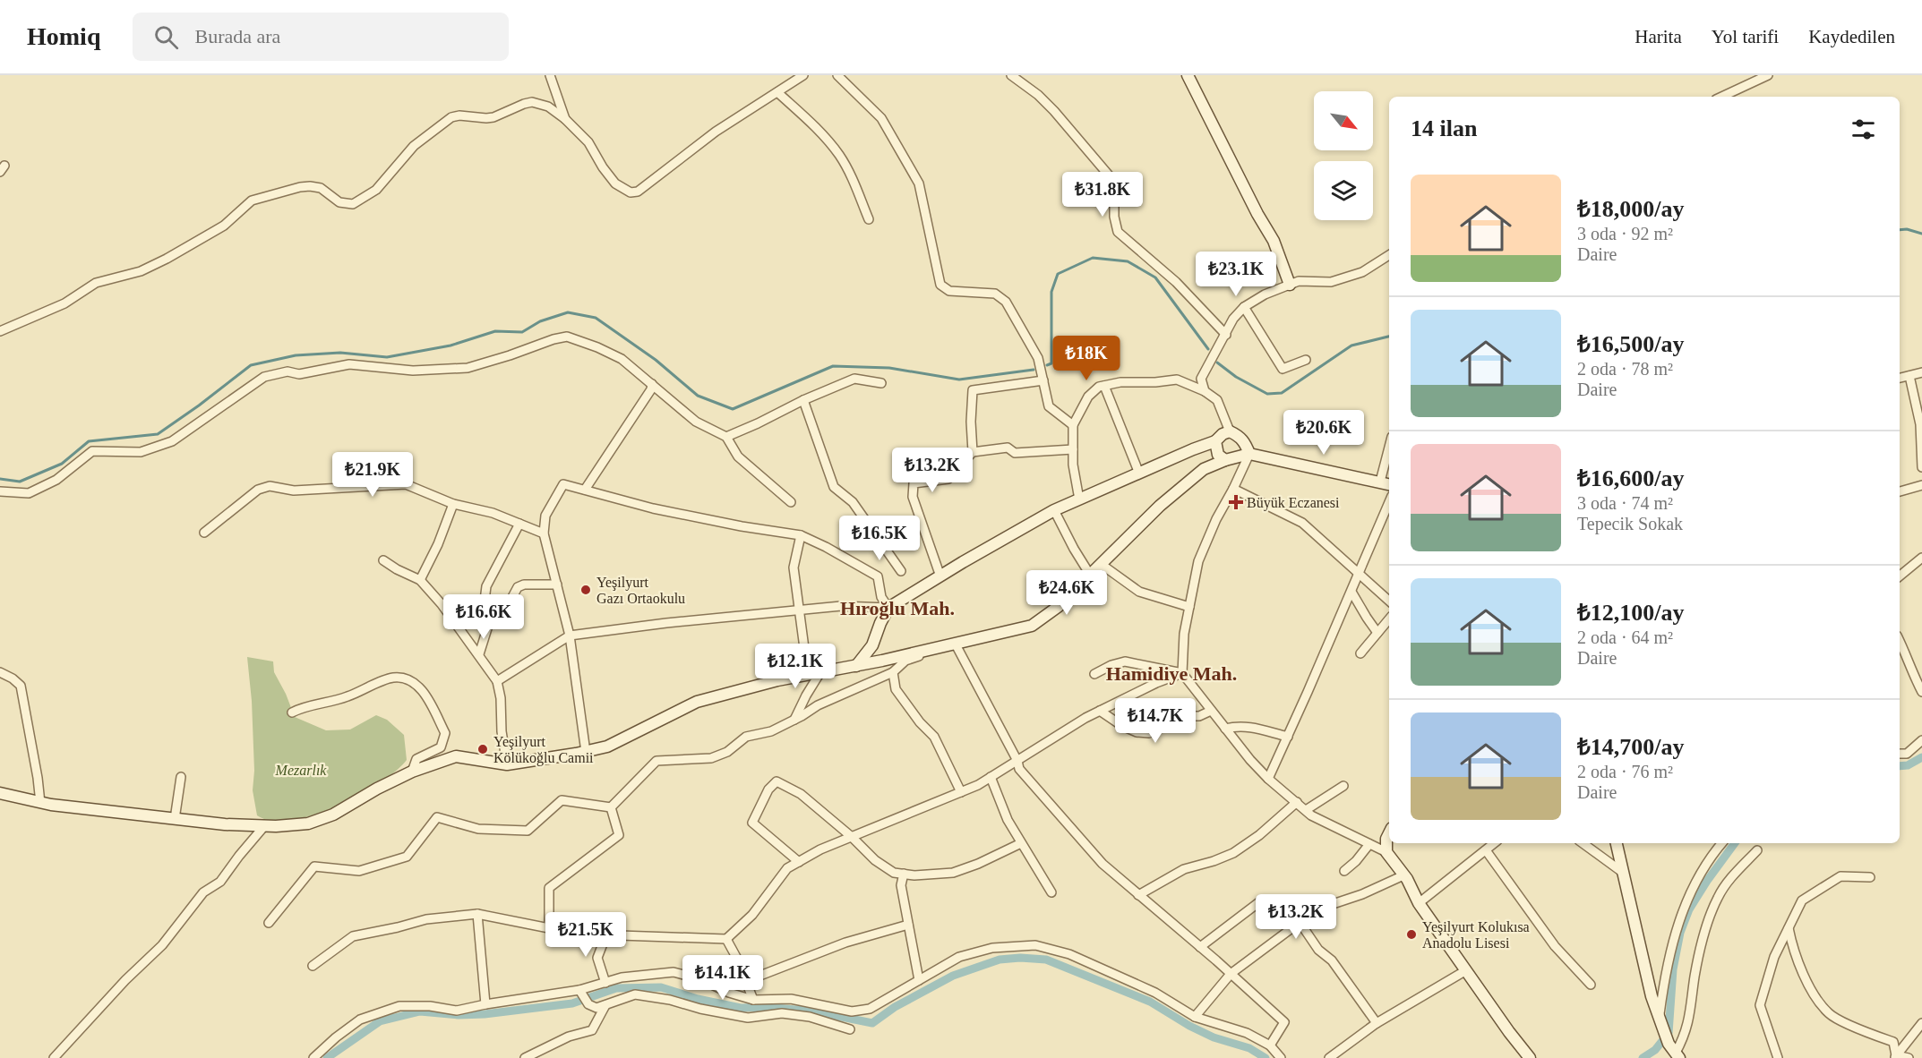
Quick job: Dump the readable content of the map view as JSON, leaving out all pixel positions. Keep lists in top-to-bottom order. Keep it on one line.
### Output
{"districts":["Hıroğlu Mah.","Hamidiye Mah."],"parks":["Mezarlık"],"places":{"health":["Büyük Eczanesi"],"other":["Yeşilyurt Gazı Ortaokulu","Yeşilyurt Kölükoğlu Camii","Yeşilyurt Kolukısa Anadolu Lisesi"]},"north":"bottom right","page":{"header":"Homiq","search":"Burada ara","nav":["Harita","Yol tarifi","Kaydedilen"],"heading":"14 ilan","list":[{"name":"₺18,000/ay","note":"3 oda · 92 m² · Daire"},{"name":"₺16,500/ay","note":"2 oda · 78 m² · Daire"},{"name":"₺16,600/ay","note":"3 oda · 74 m² · Tepecik Sokak"},{"name":"₺12,100/ay","note":"2 oda · 64 m² · Daire"},{"name":"₺14,700/ay","note":"2 oda · 76 m² · Daire"}],"price":["₺31.8K","₺23.1K","₺18K","₺20.6K","₺13.2K","₺21.9K","₺16.5K","₺24.6K","₺16.6K","₺12.1K","₺14.7K","₺13.2K","₺21.5K","₺14.1K"]}}
